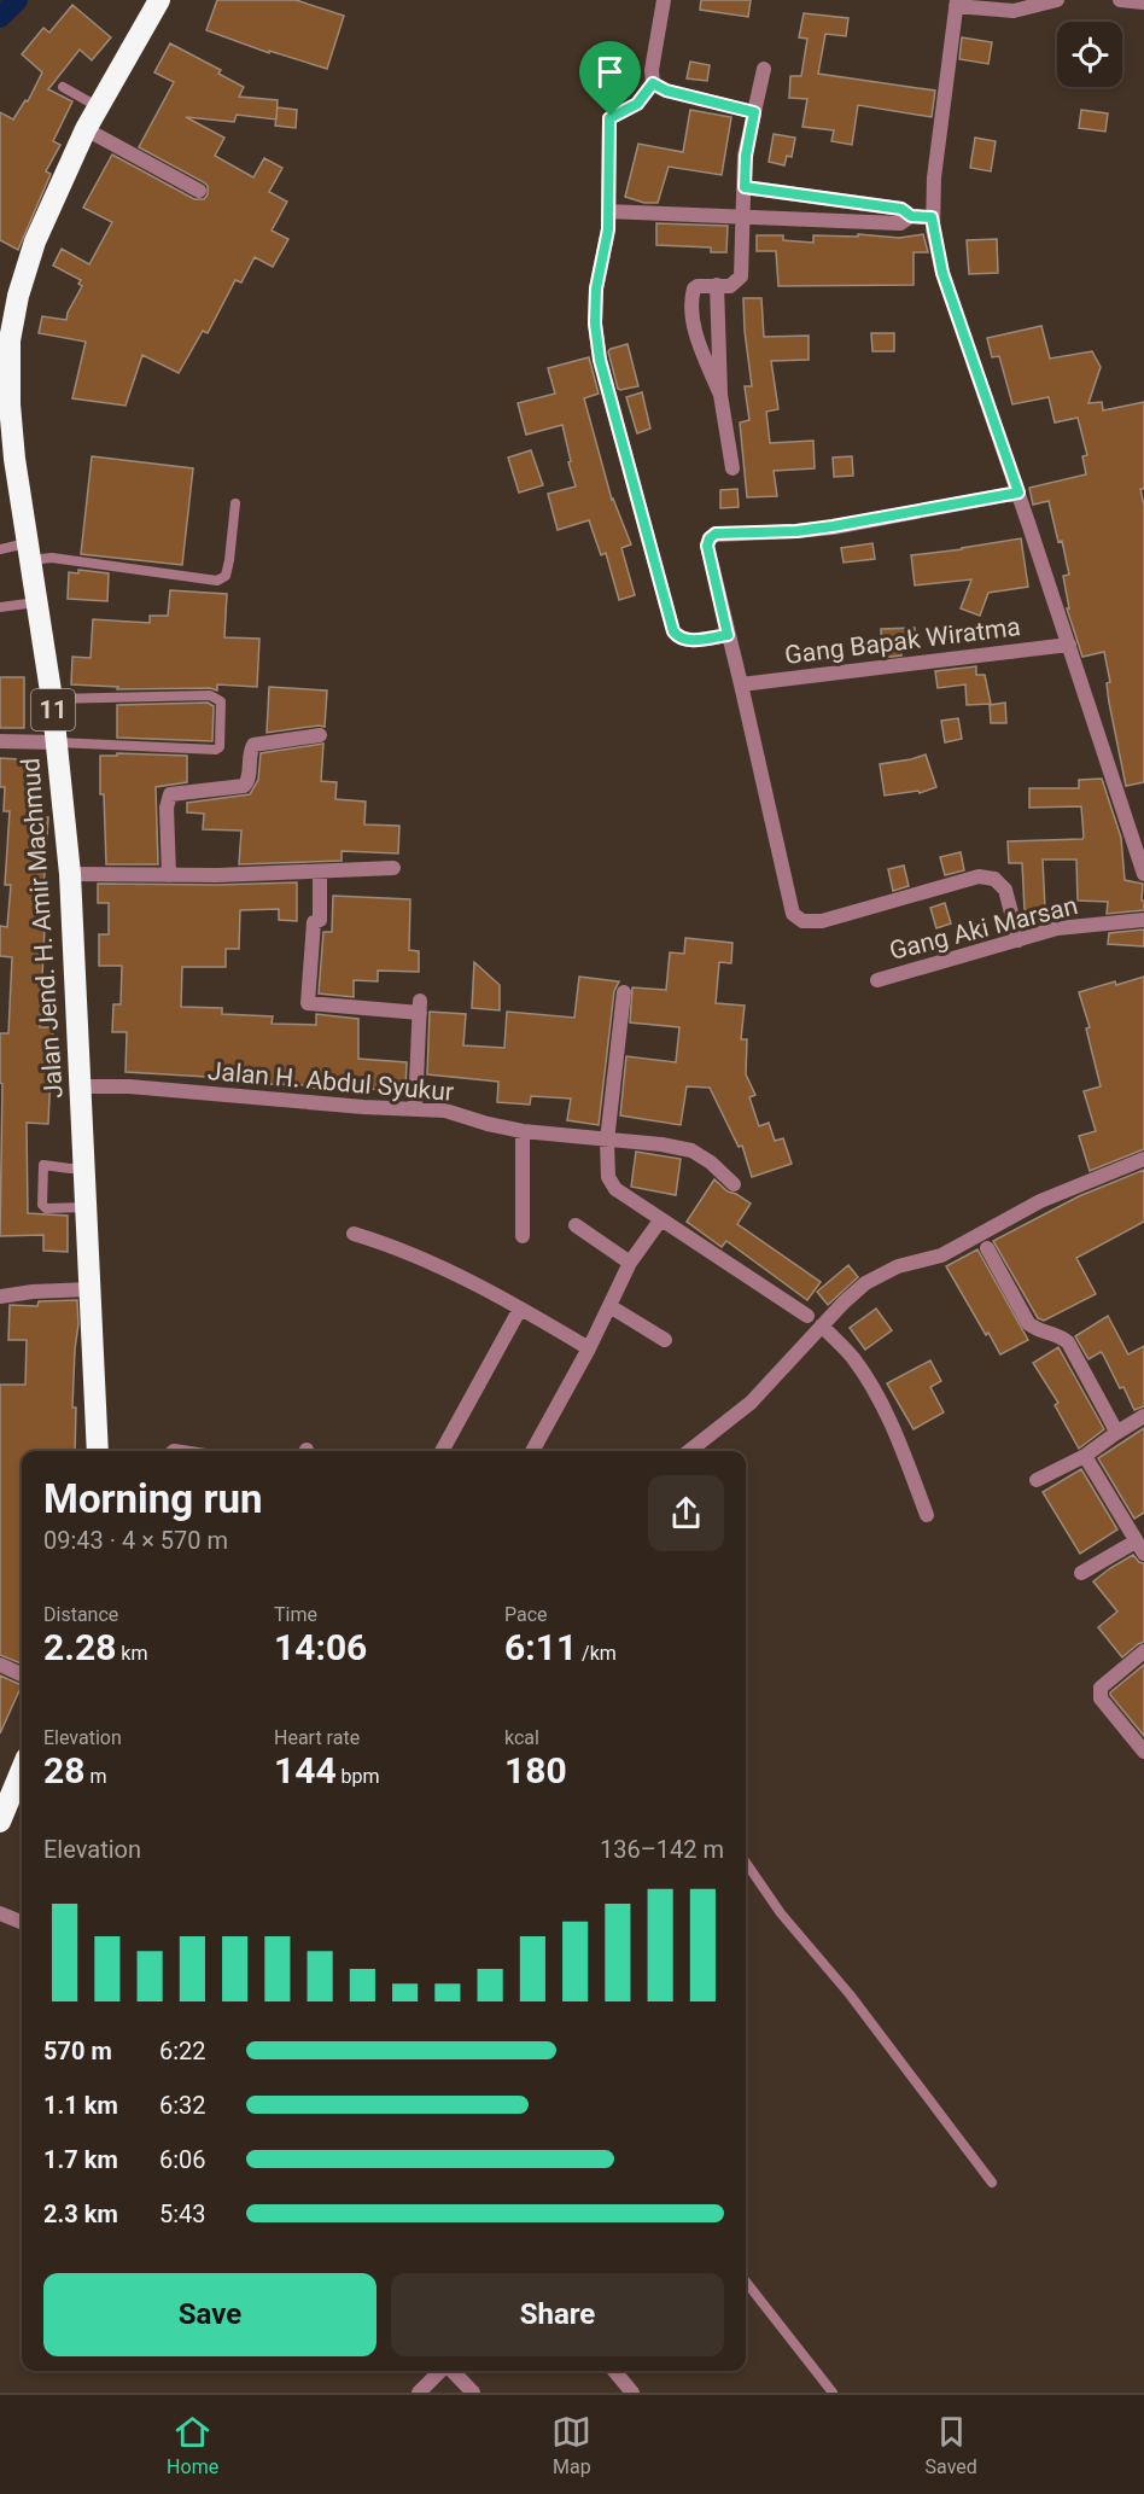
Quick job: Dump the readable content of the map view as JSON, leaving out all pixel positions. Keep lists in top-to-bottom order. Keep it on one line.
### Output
{"streets":{"highway":["11","Jalan Jend. H. Amir Machmud"],"street":["Gang Bapak Wiratma","Gang Aki Marsan","Jalan H. Abdul Syukur"]},"crossings":[["Jalan Jend. H. Amir Machmud","Jalan H. Abdul Syukur"]],"page":{"heading":["Morning run","09:43 · 4 × 570 m"],"stats":[["Distance","2.28 km"],["Time","14:06"],["Pace","6:11 /km"],["Elevation","28 m"],["Heart rate","144 bpm"],["kcal","180"]],"chart":["Elevation","136–142 m"],"list":[{"name":"570 m","note":"6:22"},{"name":"1.1 km","note":"6:32"},{"name":"1.7 km","note":"6:06"},{"name":"2.3 km","note":"5:43"}],"buttons":["Save","Share"],"tabs":["Home","Map","Saved"]}}
